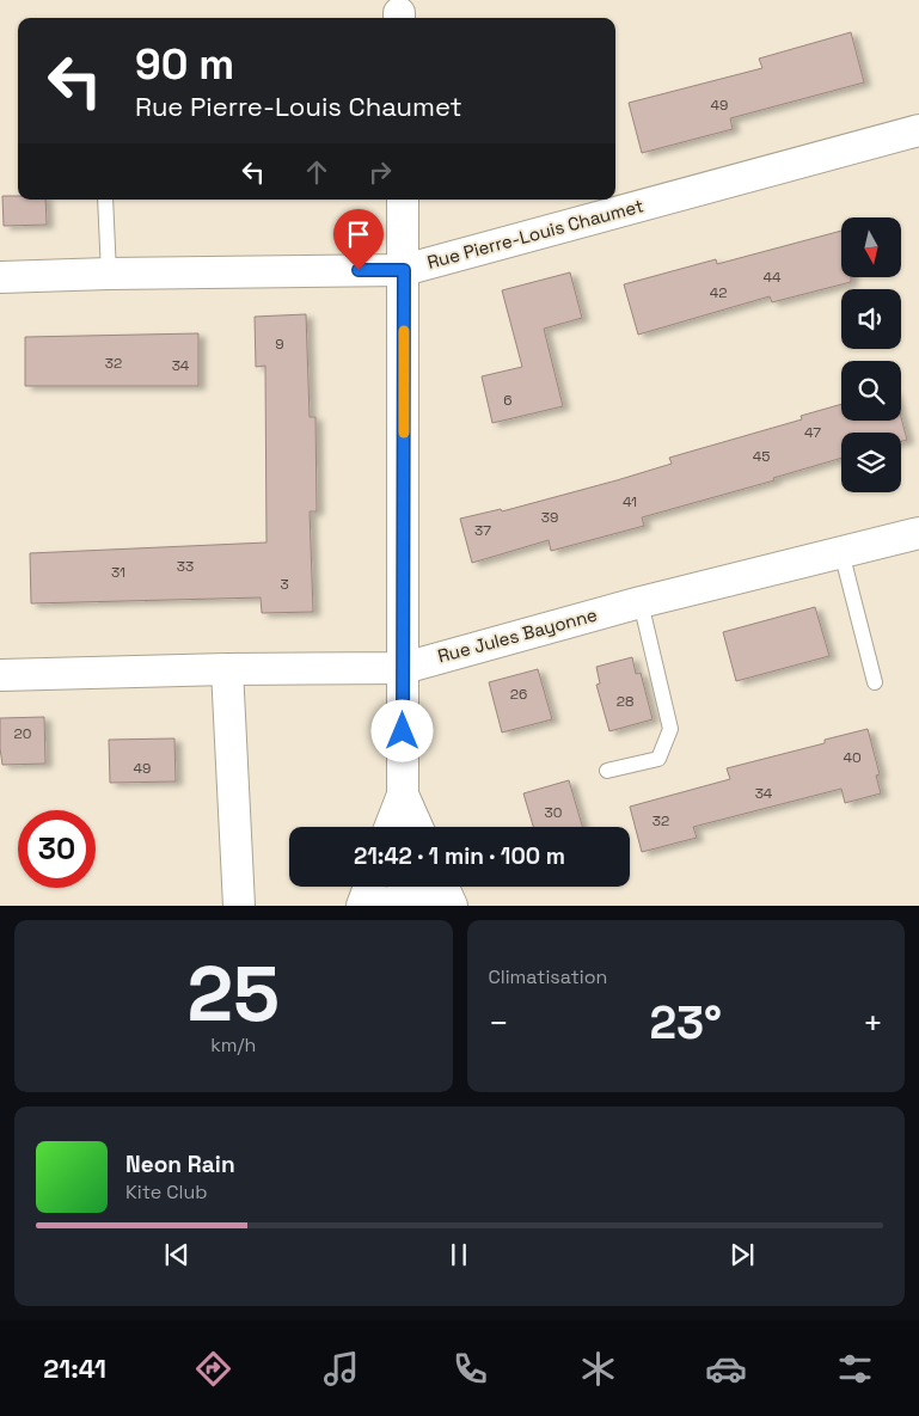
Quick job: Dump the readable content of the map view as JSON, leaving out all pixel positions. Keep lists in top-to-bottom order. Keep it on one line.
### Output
{"streets":{"street":["Rue Pierre-Louis Chaumet","Rue Jules Bayonne"]},"house_numbers":["49","44","42","9","32","34","6","47","45","41","39","37","33","31","3","26","28","20","40","49","34","30","32"],"north":"bottom","page":{"turn":["90 m","Rue Pierre-Louis Chaumet"],"limit":"30","trip":"21:42 · 1 min · 100 m","tile":[["25","km/h"],"Climatisation"],"heat":["−","23°","+"],"song":["Neon Rain","Kite Club"],"tabs":"21:41"}}
